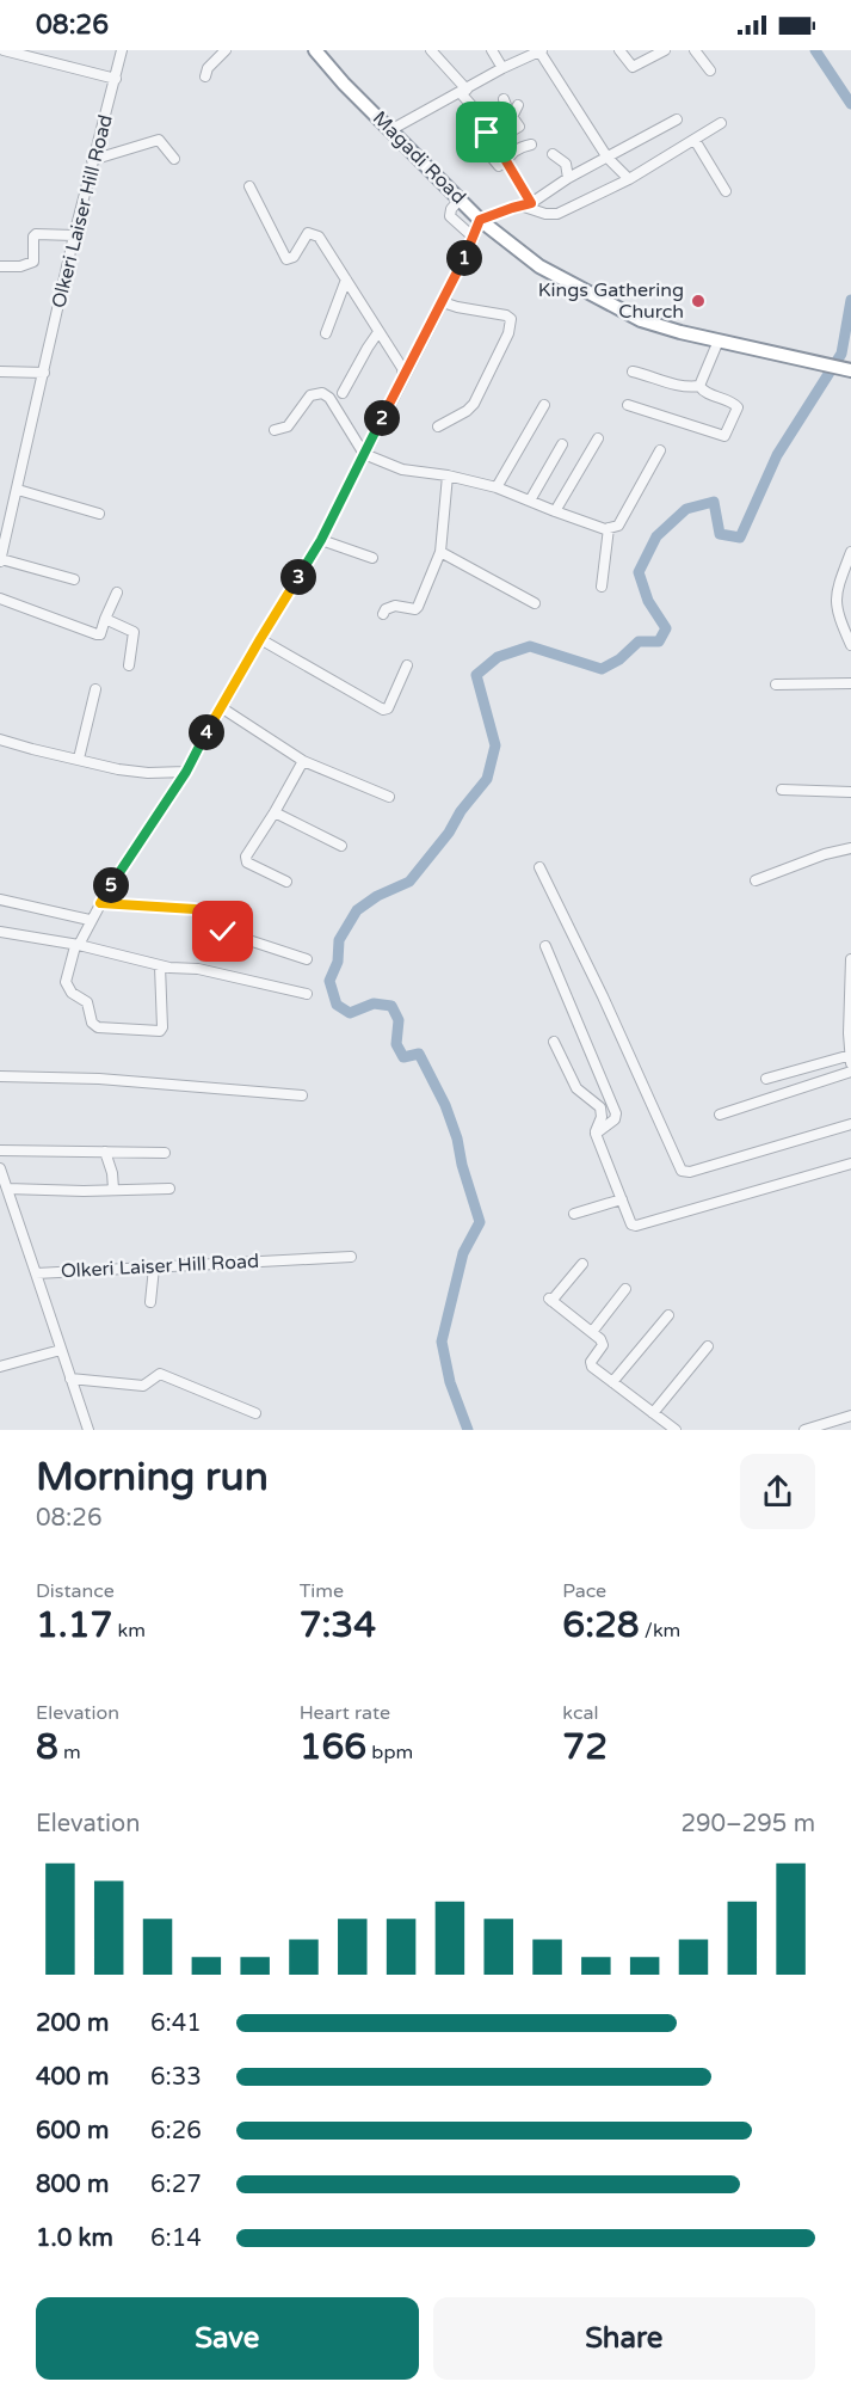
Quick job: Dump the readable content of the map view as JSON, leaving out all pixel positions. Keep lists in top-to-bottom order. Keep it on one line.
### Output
{"streets":{"highway":["Magadi Road"],"street":["Olkeri Laiser Hill Road"]},"places":["Kings Gathering Church"],"page":{"status":"08:26","pins":["1","2","3","4","5"],"heading":["Morning run","08:26"],"stats":[["Distance","1.17 km"],["Time","7:34"],["Pace","6:28 /km"],["Elevation","8 m"],["Heart rate","166 bpm"],["kcal","72"]],"chart":["Elevation","290–295 m"],"list":[{"name":"200 m","note":"6:41"},{"name":"400 m","note":"6:33"},{"name":"600 m","note":"6:26"},{"name":"800 m","note":"6:27"},{"name":"1.0 km","note":"6:14"}],"buttons":["Save","Share"]}}
